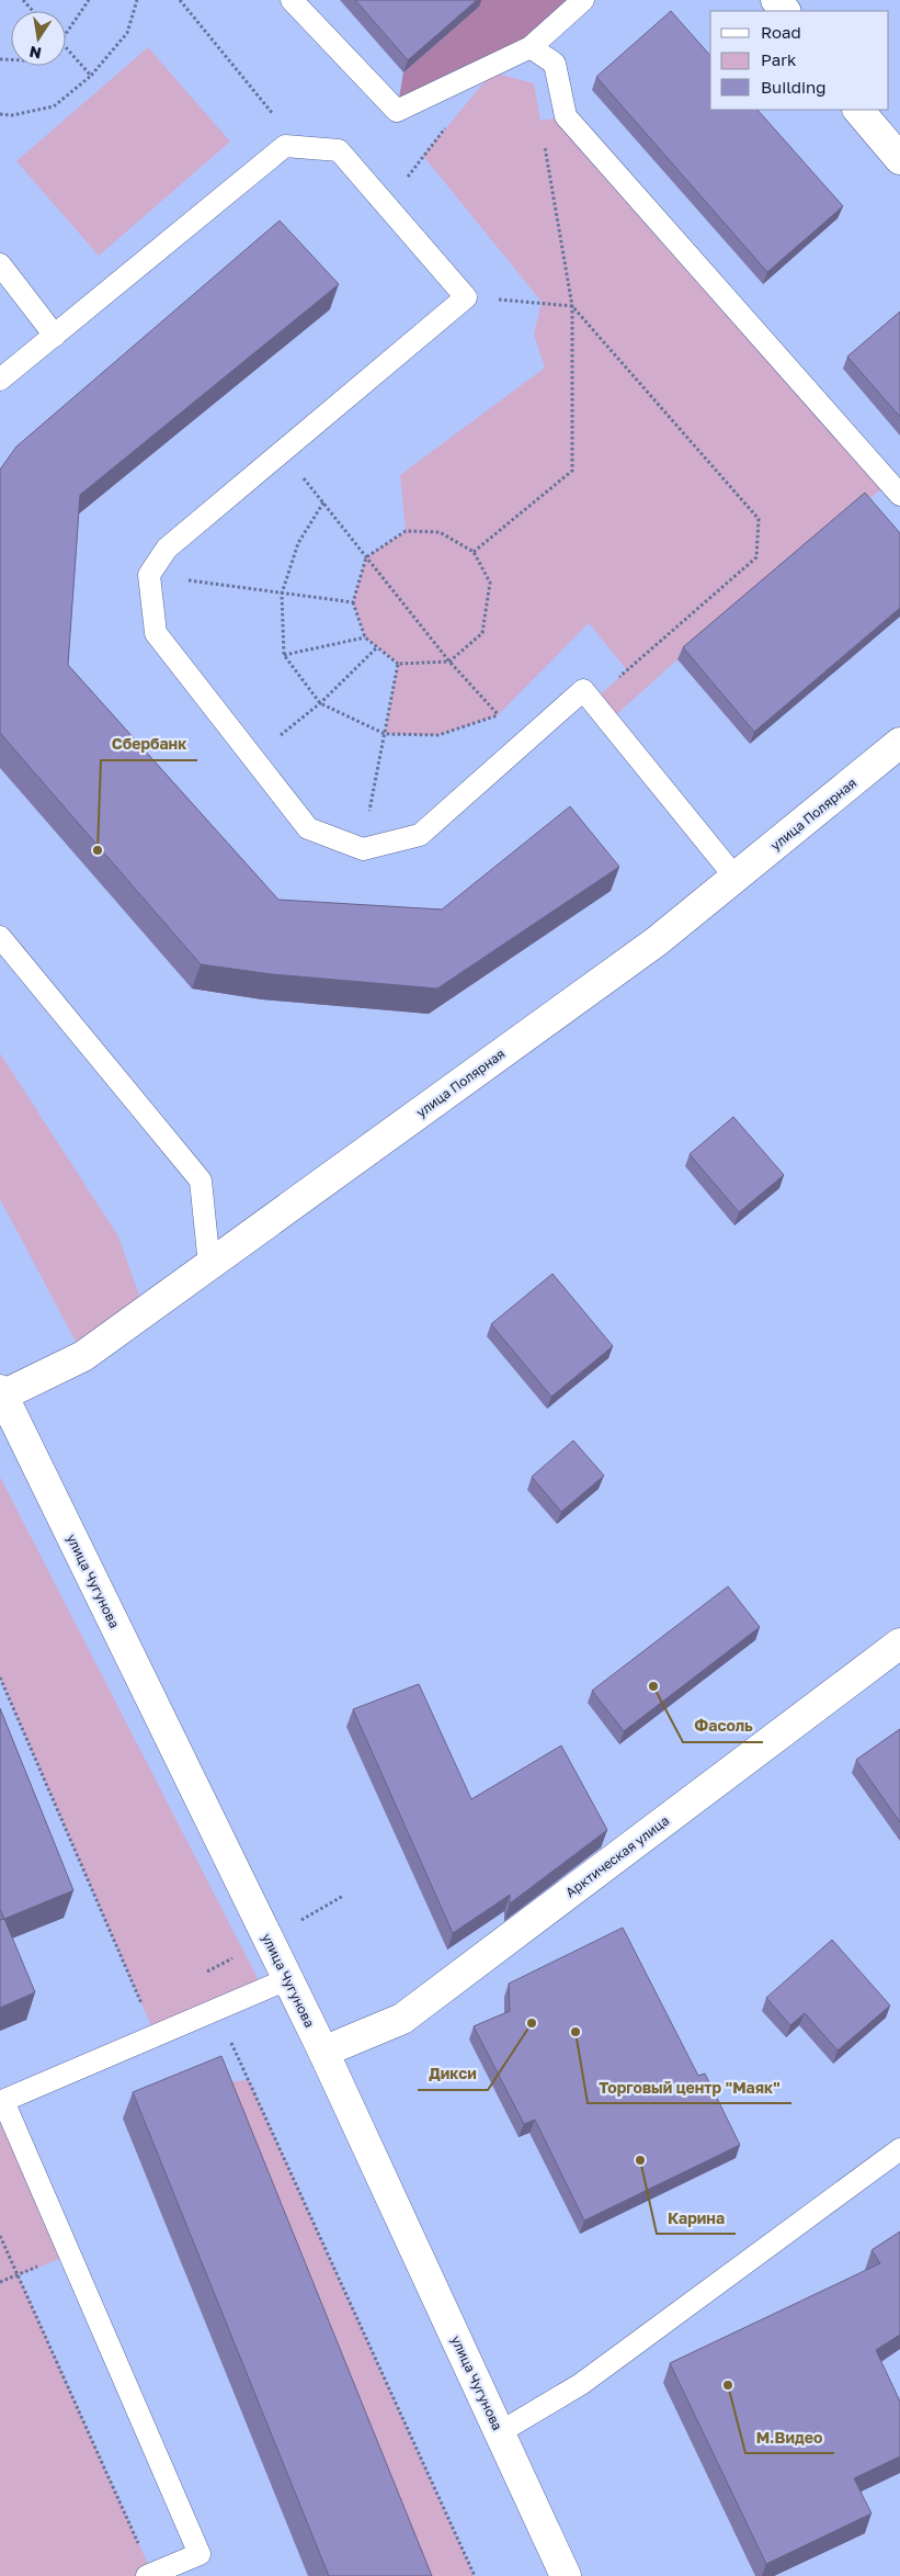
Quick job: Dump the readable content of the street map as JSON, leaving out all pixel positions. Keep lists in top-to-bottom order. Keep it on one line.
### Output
{"streets":{"street":["улица Полярная","улица Чугунова","Арктическая улица"]},"crossings":[["улица Полярная","улица Чугунова"],["улица Чугунова","Арктическая улица"]],"places":["Сбербанк","Фасоль","Дикси","Торговый центр \"Маяк\"","Карина","М.Видео"],"legend":["Road","Park","Building"],"north":"bottom"}
